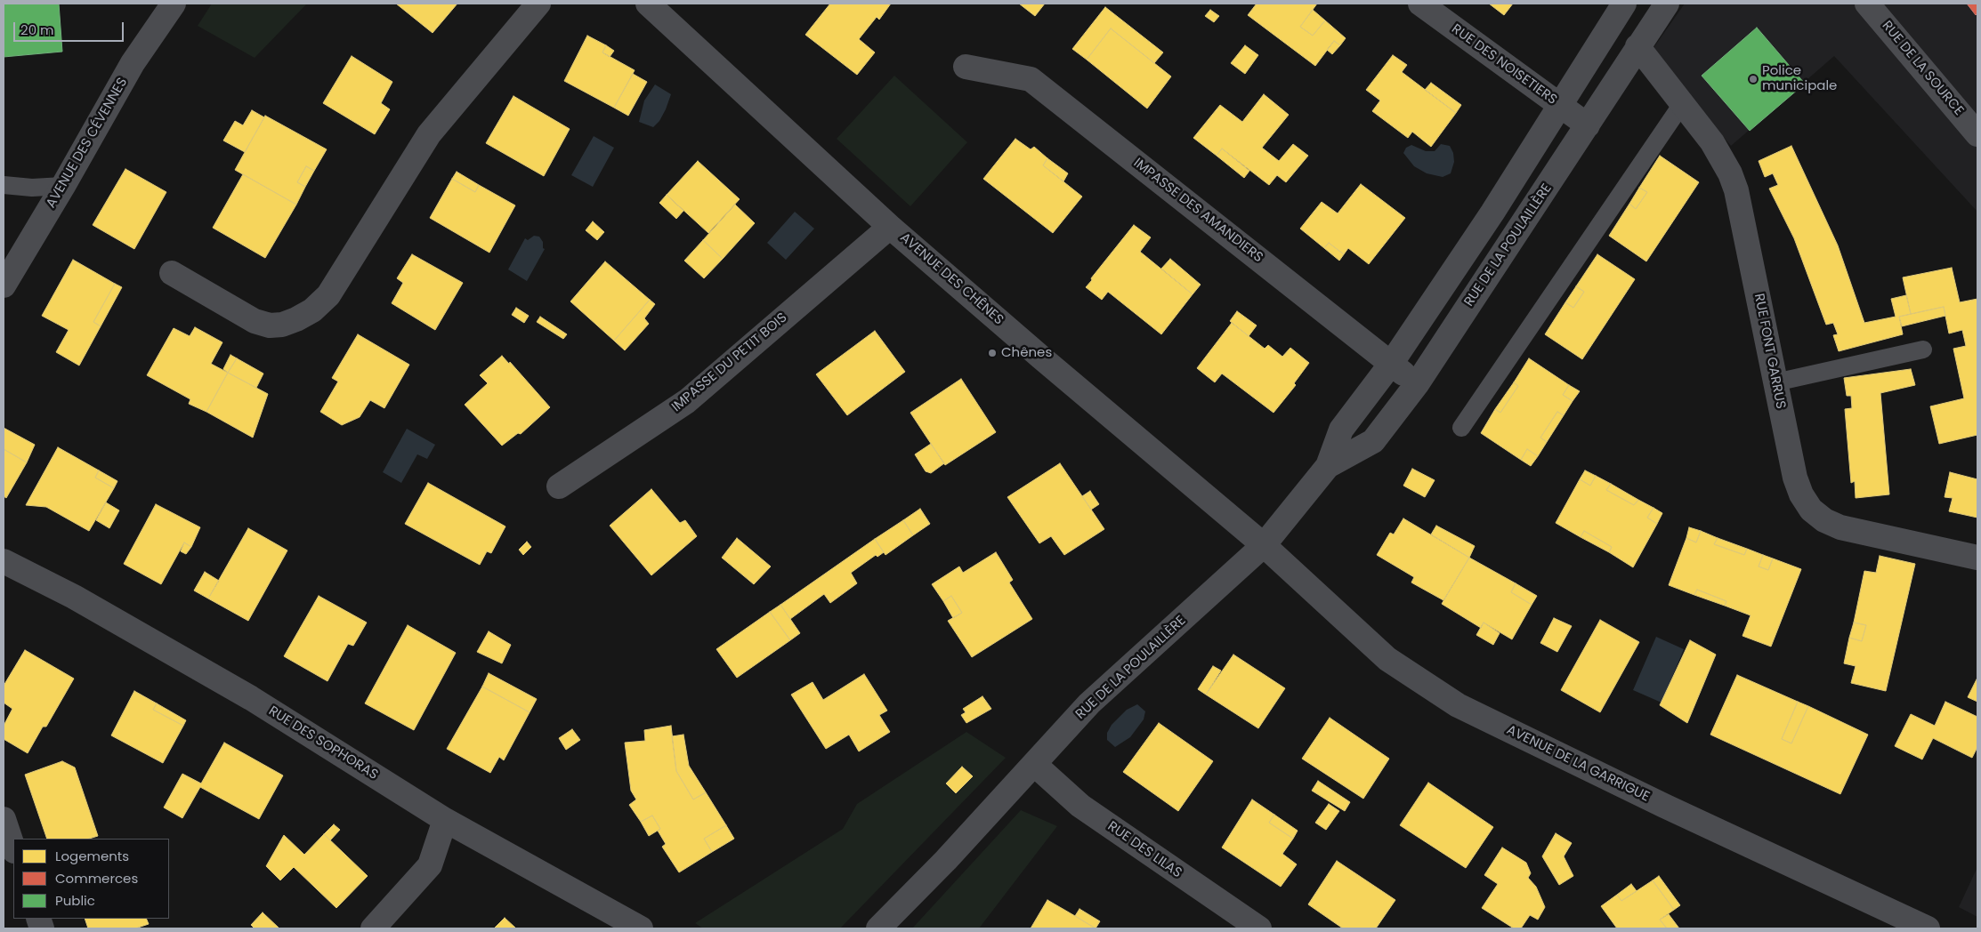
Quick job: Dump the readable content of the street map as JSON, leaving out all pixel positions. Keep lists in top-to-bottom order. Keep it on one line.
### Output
{"streets":{"street":["RUE DES NOISETIERS","RUE DE LA SOURCE","AVENUE DES CÉVENNES","IMPASSE DES AMANDIERS","RUE DE LA POULAILLÈRE","AVENUE DES CHÊNES","RUE FONT GARRUS","IMPASSE DU PETIT BOIS","RUE DES SOPHORAS","AVENUE DE LA GARRIGUE","RUE DES LILAS"]},"crossings":[["RUE DES NOISETIERS","RUE DE LA POULAILLÈRE"],["IMPASSE DES AMANDIERS","RUE DE LA POULAILLÈRE"],["RUE DE LA POULAILLÈRE","AVENUE DES CHÊNES"],["RUE DE LA POULAILLÈRE","RUE FONT GARRUS"],["RUE DE LA POULAILLÈRE","AVENUE DE LA GARRIGUE"],["RUE DE LA POULAILLÈRE","RUE DES LILAS"],["AVENUE DES CHÊNES","IMPASSE DU PETIT BOIS"],["AVENUE DES CHÊNES","AVENUE DE LA GARRIGUE"]],"places":["Police municipale","Chênes"],"legend":["Logements","Commerces","Public"],"scale_bar":"20 m"}
